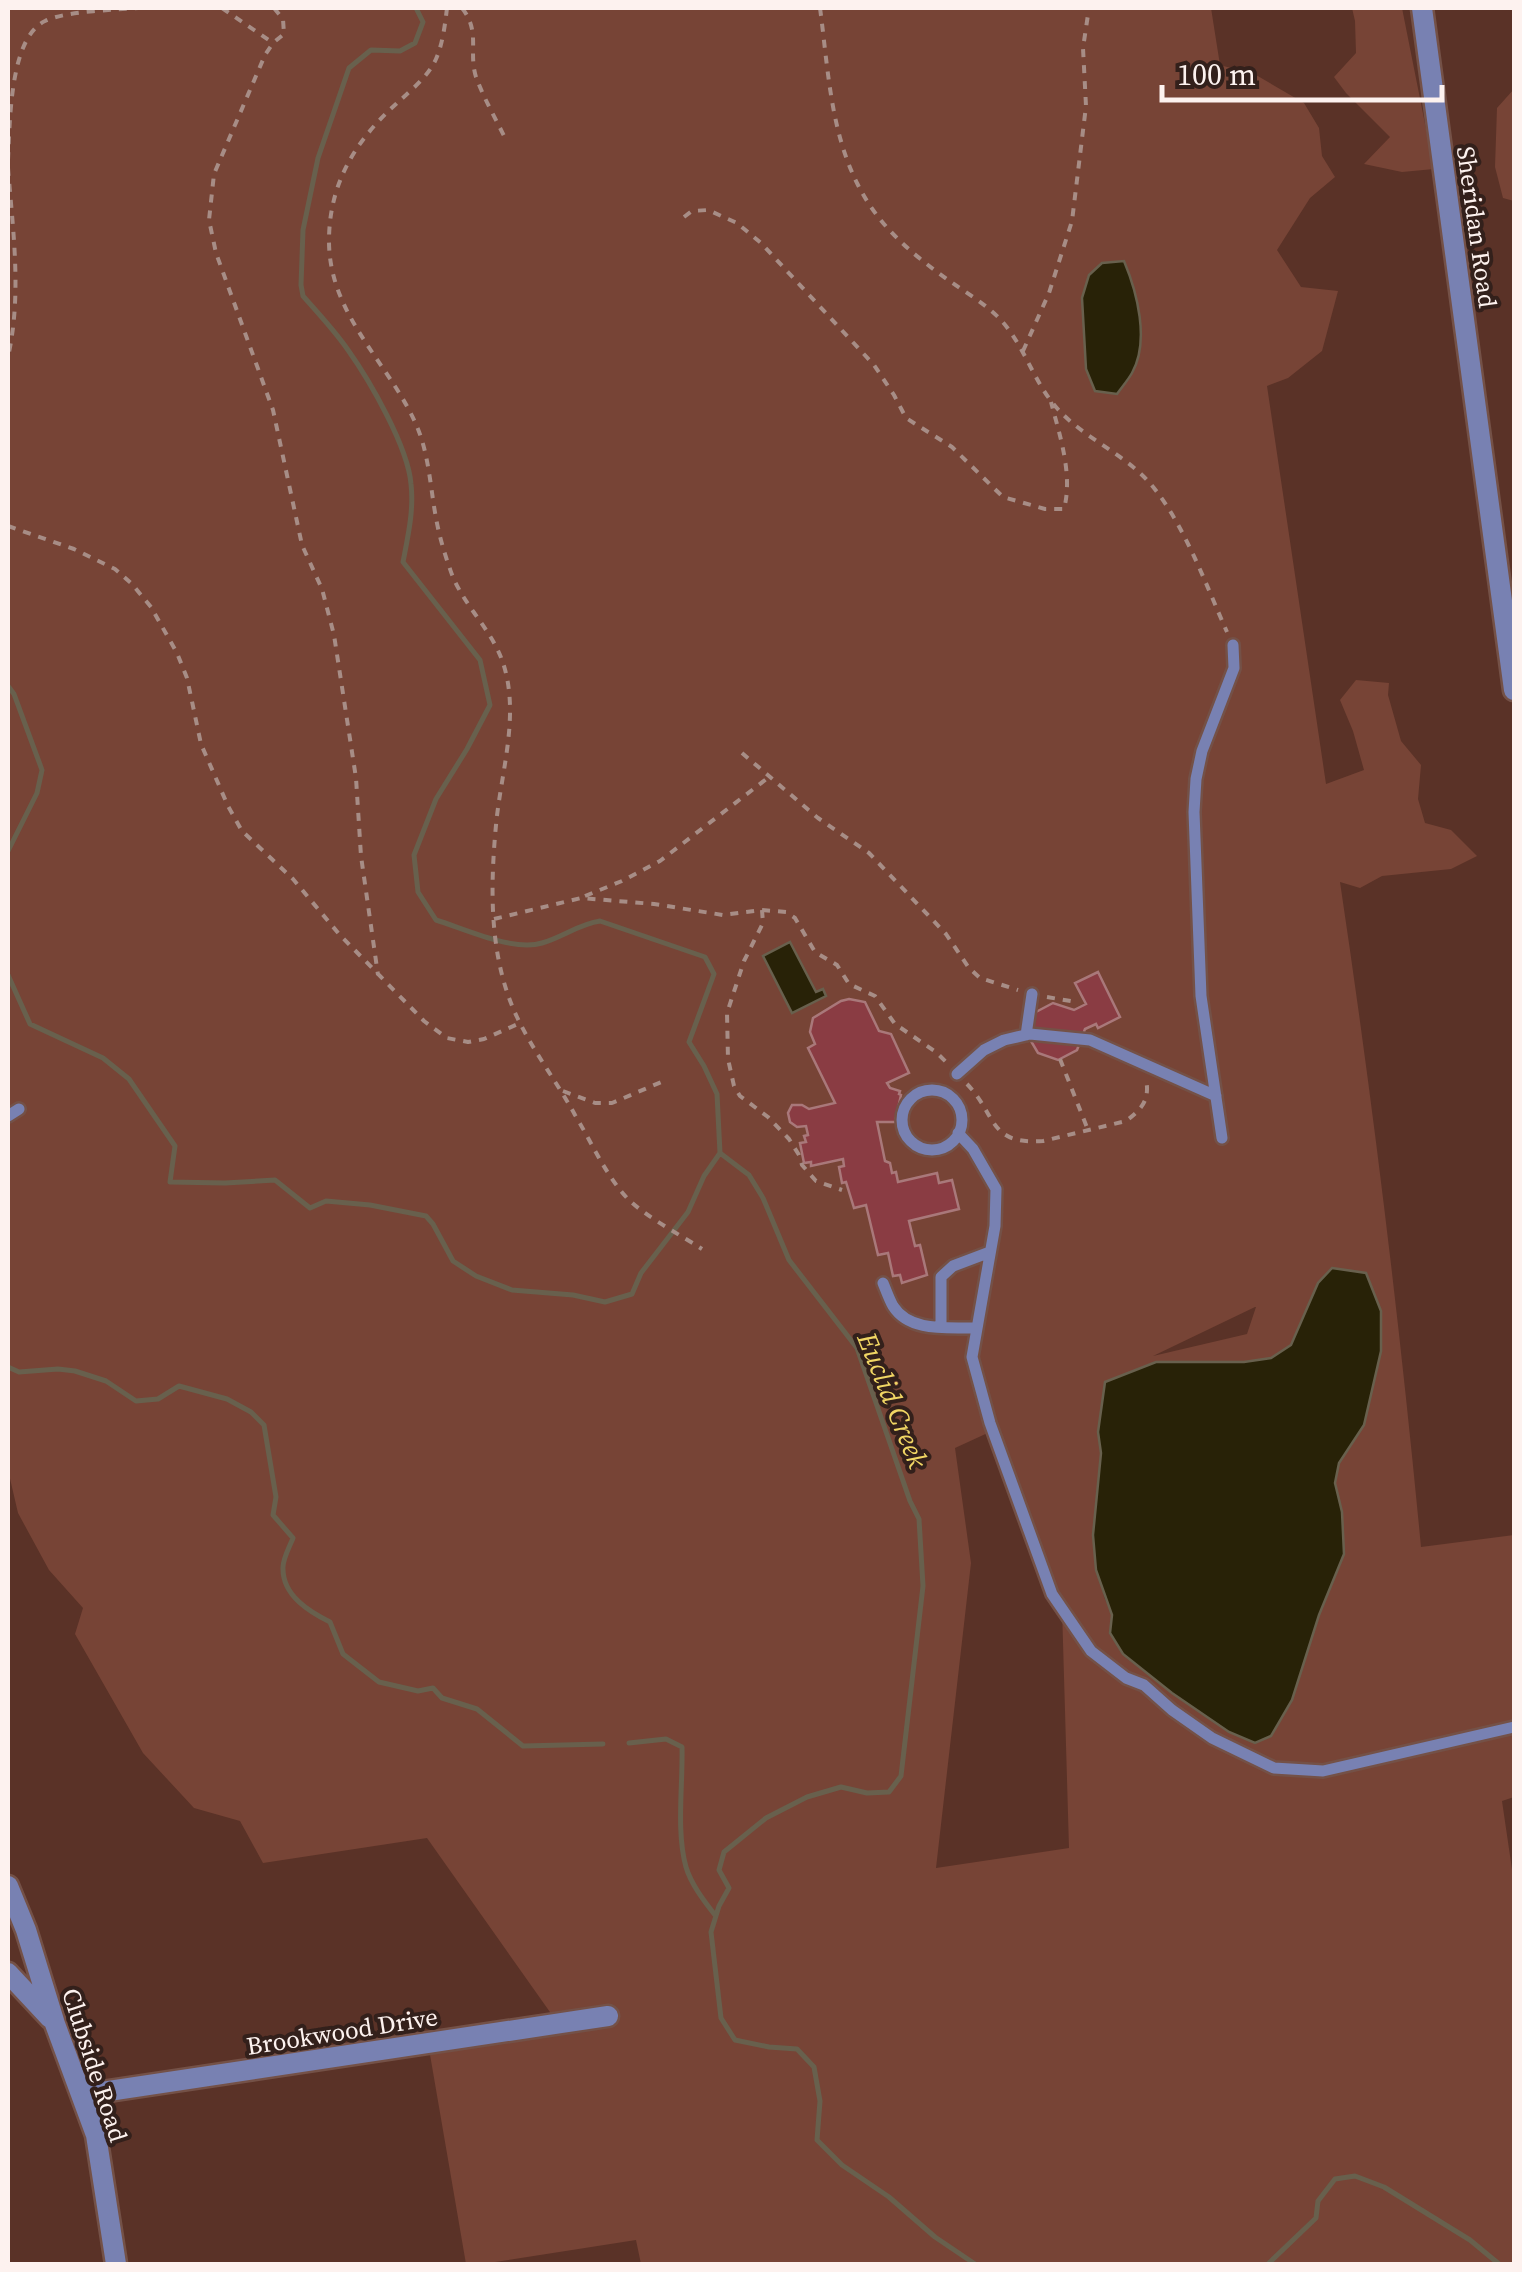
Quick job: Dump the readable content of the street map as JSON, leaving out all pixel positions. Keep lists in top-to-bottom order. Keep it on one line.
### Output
{"streets":{"street":["Sheridan Road","Brookwood Drive","Clubside Road"]},"crossings":[["Brookwood Drive","Clubside Road"]],"water":["Euclid Creek"],"scale_bar":"100 m"}
